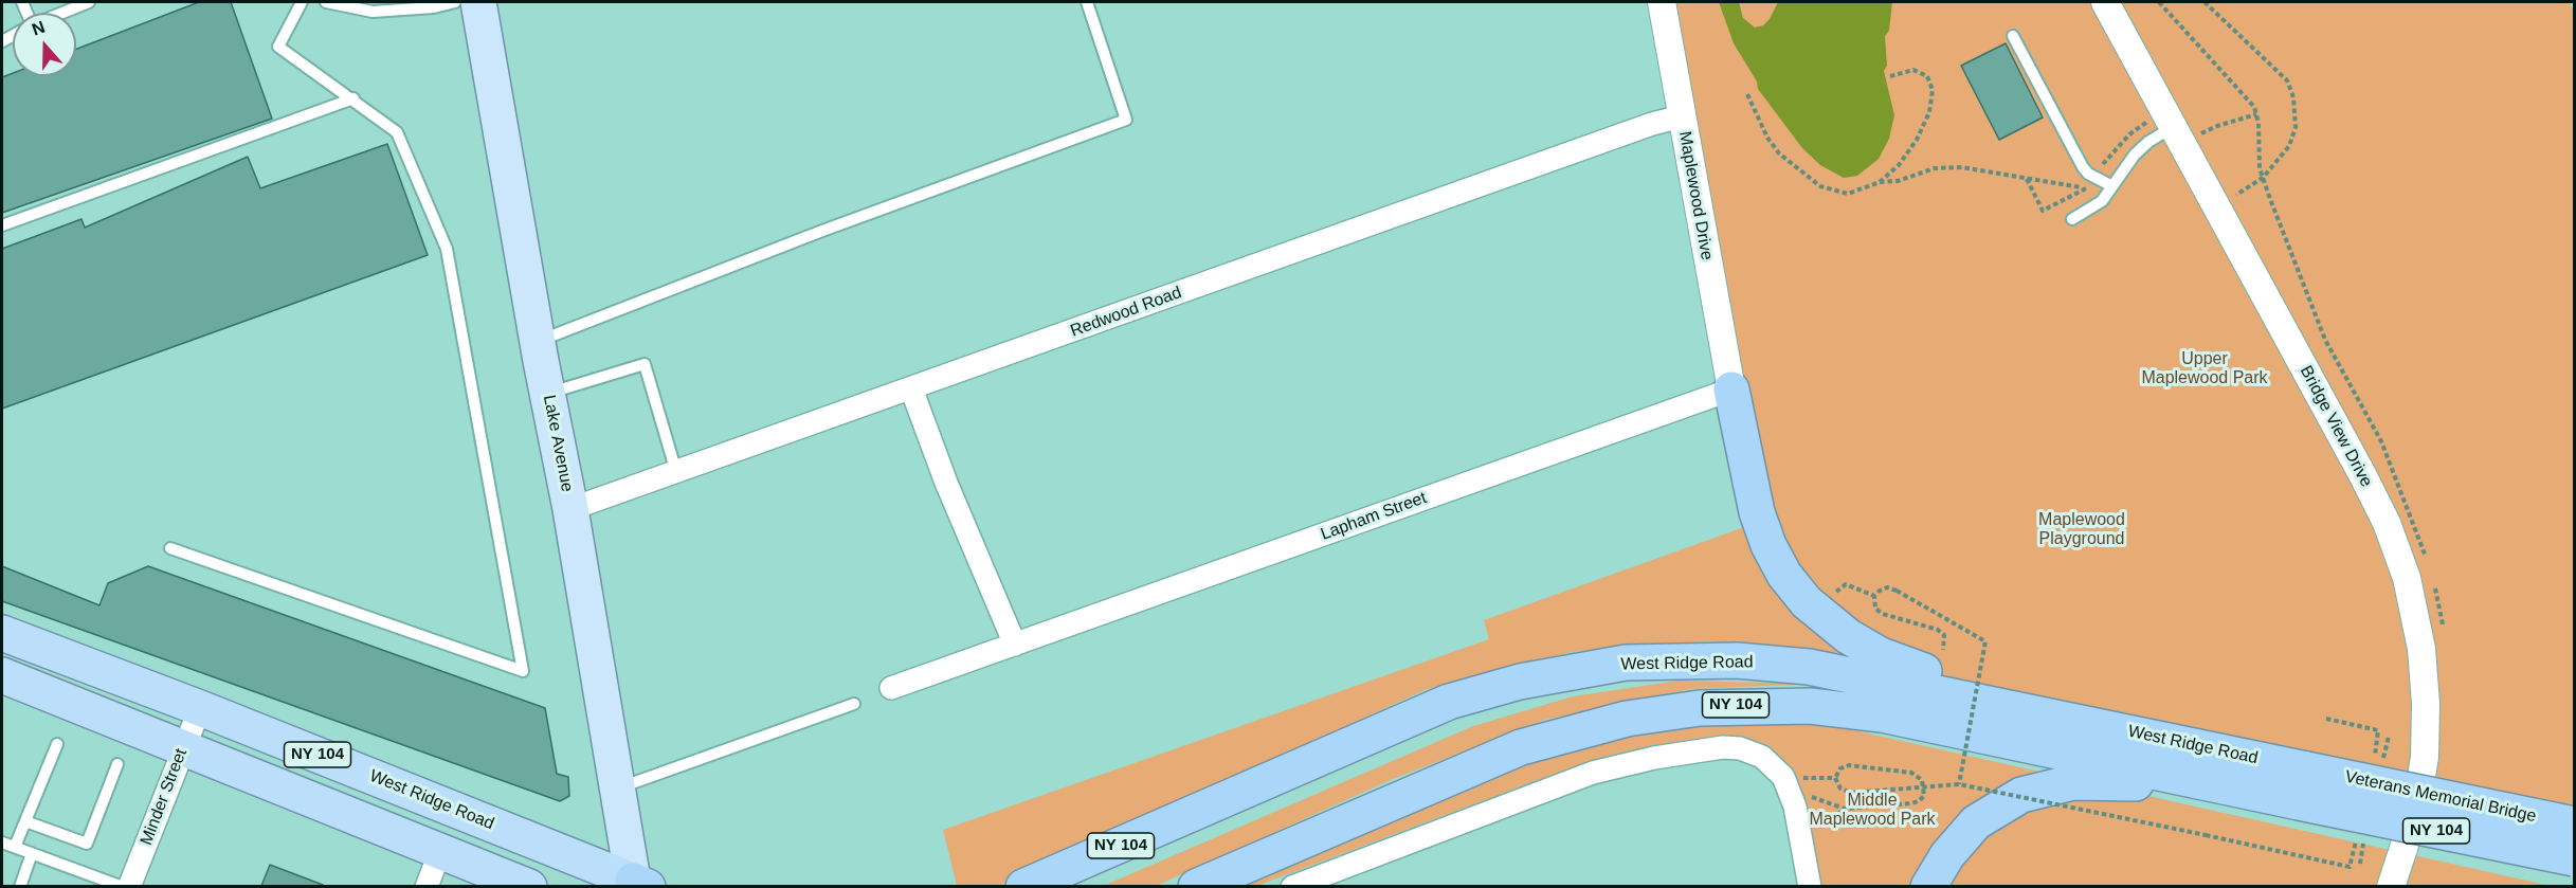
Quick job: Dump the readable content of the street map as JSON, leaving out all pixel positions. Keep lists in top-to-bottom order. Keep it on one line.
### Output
{"streets":{"highway":["West Ridge Road","NY 104","Veterans Memorial Bridge"],"main road":["Lake Avenue"],"street":["Maplewood Drive","Redwood Road","Bridge View Drive","Lapham Street","Minder Street"]},"crossings":[["Maplewood Drive","Redwood Road"],["Maplewood Drive","Lapham Street"],["Redwood Road","Lake Avenue"],["Lake Avenue","West Ridge Road"],["West Ridge Road","Minder Street"],["West Ridge Road","Veterans Memorial Bridge"],["NY 104","Minder Street"]],"parks":["Upper Maplewood Park","Maplewood Playground","Middle Maplewood Park"],"north":"top"}
